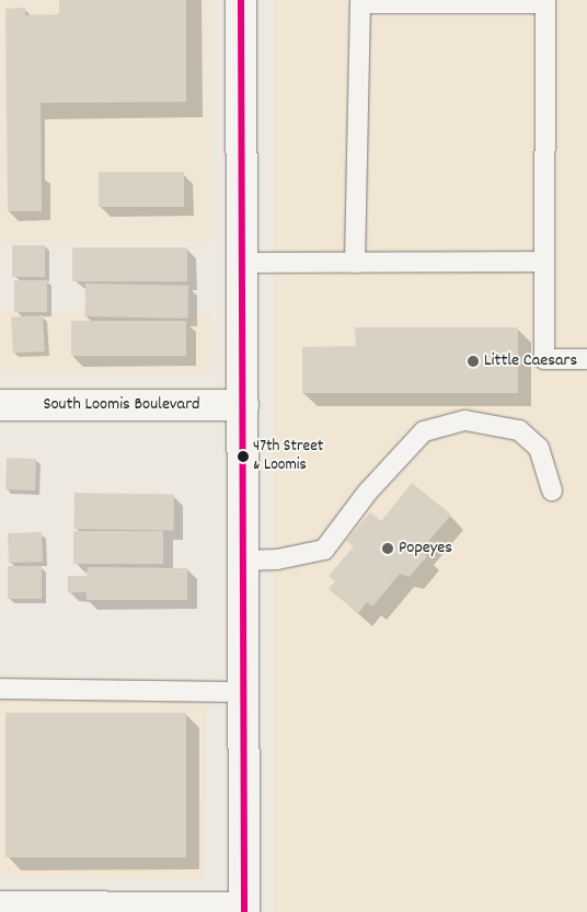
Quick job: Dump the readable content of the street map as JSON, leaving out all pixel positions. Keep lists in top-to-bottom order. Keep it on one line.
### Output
{"streets":{"main road":["South Loomis Boulevard"]},"places":["Little Caesars","47th Street & Loomis","Popeyes"]}
